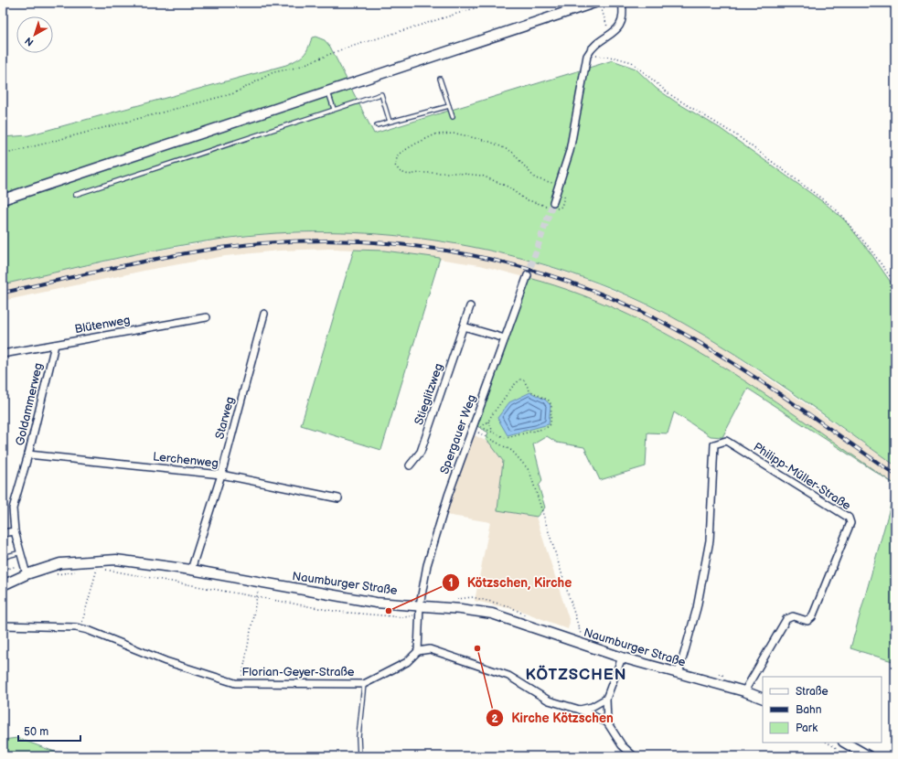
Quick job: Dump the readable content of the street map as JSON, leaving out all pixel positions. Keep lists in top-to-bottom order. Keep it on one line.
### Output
{"streets":{"street":["Blütenweg","Stieglitzweg","Goldammerweg","Starweg","Spergauer Weg","Lerchenweg","Philipp-Müller-Straße","Naumburger Straße","Florian-Geyer-Straße"]},"crossings":[["Blütenweg","Goldammerweg"],["Goldammerweg","Lerchenweg"],["Goldammerweg","Naumburger Straße"],["Starweg","Lerchenweg"],["Starweg","Naumburger Straße"],["Spergauer Weg","Naumburger Straße"],["Spergauer Weg","Florian-Geyer-Straße"],["Philipp-Müller-Straße","Naumburger Straße"]],"districts":["KÖTZSCHEN"],"places":["Kötzschen, Kirche","Kirche Kötzschen"],"legend":["Straße","Bahn","Park"],"scale_bar":"50 m","north":"bottom left"}
